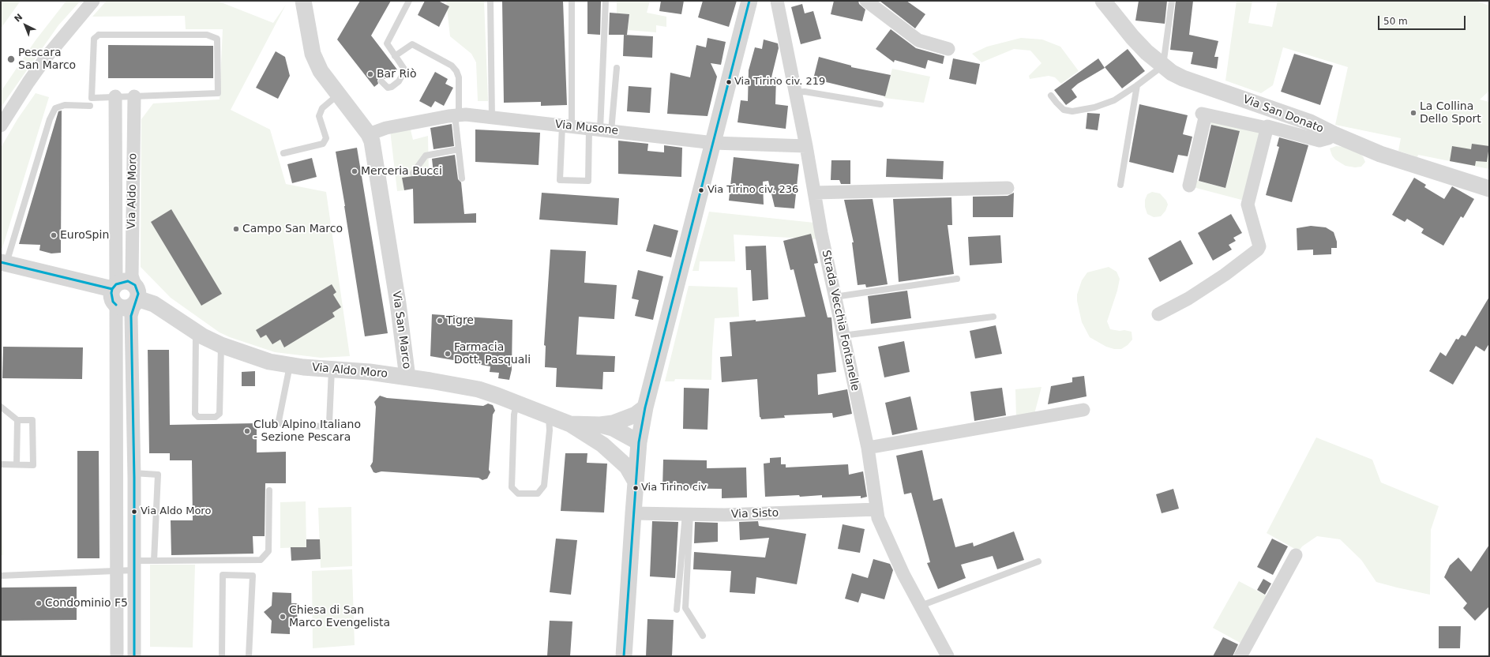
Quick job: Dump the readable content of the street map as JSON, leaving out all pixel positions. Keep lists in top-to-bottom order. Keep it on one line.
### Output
{"streets":{"street":["Via San Donato","Via Musone","Via Aldo Moro","Strada Vecchia Fontanelle","Via San Marco","Via Sisto"]},"crossings":[["Via Musone","Strada Vecchia Fontanelle"],["Via Musone","Via San Marco"],["Via Aldo Moro","Via San Marco"],["Strada Vecchia Fontanelle","Via Sisto"]],"places":["Pescara San Marco","Bar Riò","Via Tirino civ. 219","La Collina Dello Sport","Merceria Bucci","Via Tirino civ. 236","Campo San Marco","EuroSpin","Tigre","Farmacia Dott. Pasquali","Club Alpino Italiano - Sezione Pescara","Via Tirino civ","Via Aldo Moro","Condominio F5","Chiesa di San Marco Evengelista"],"scale_bar":"50 m","north":"top left"}
